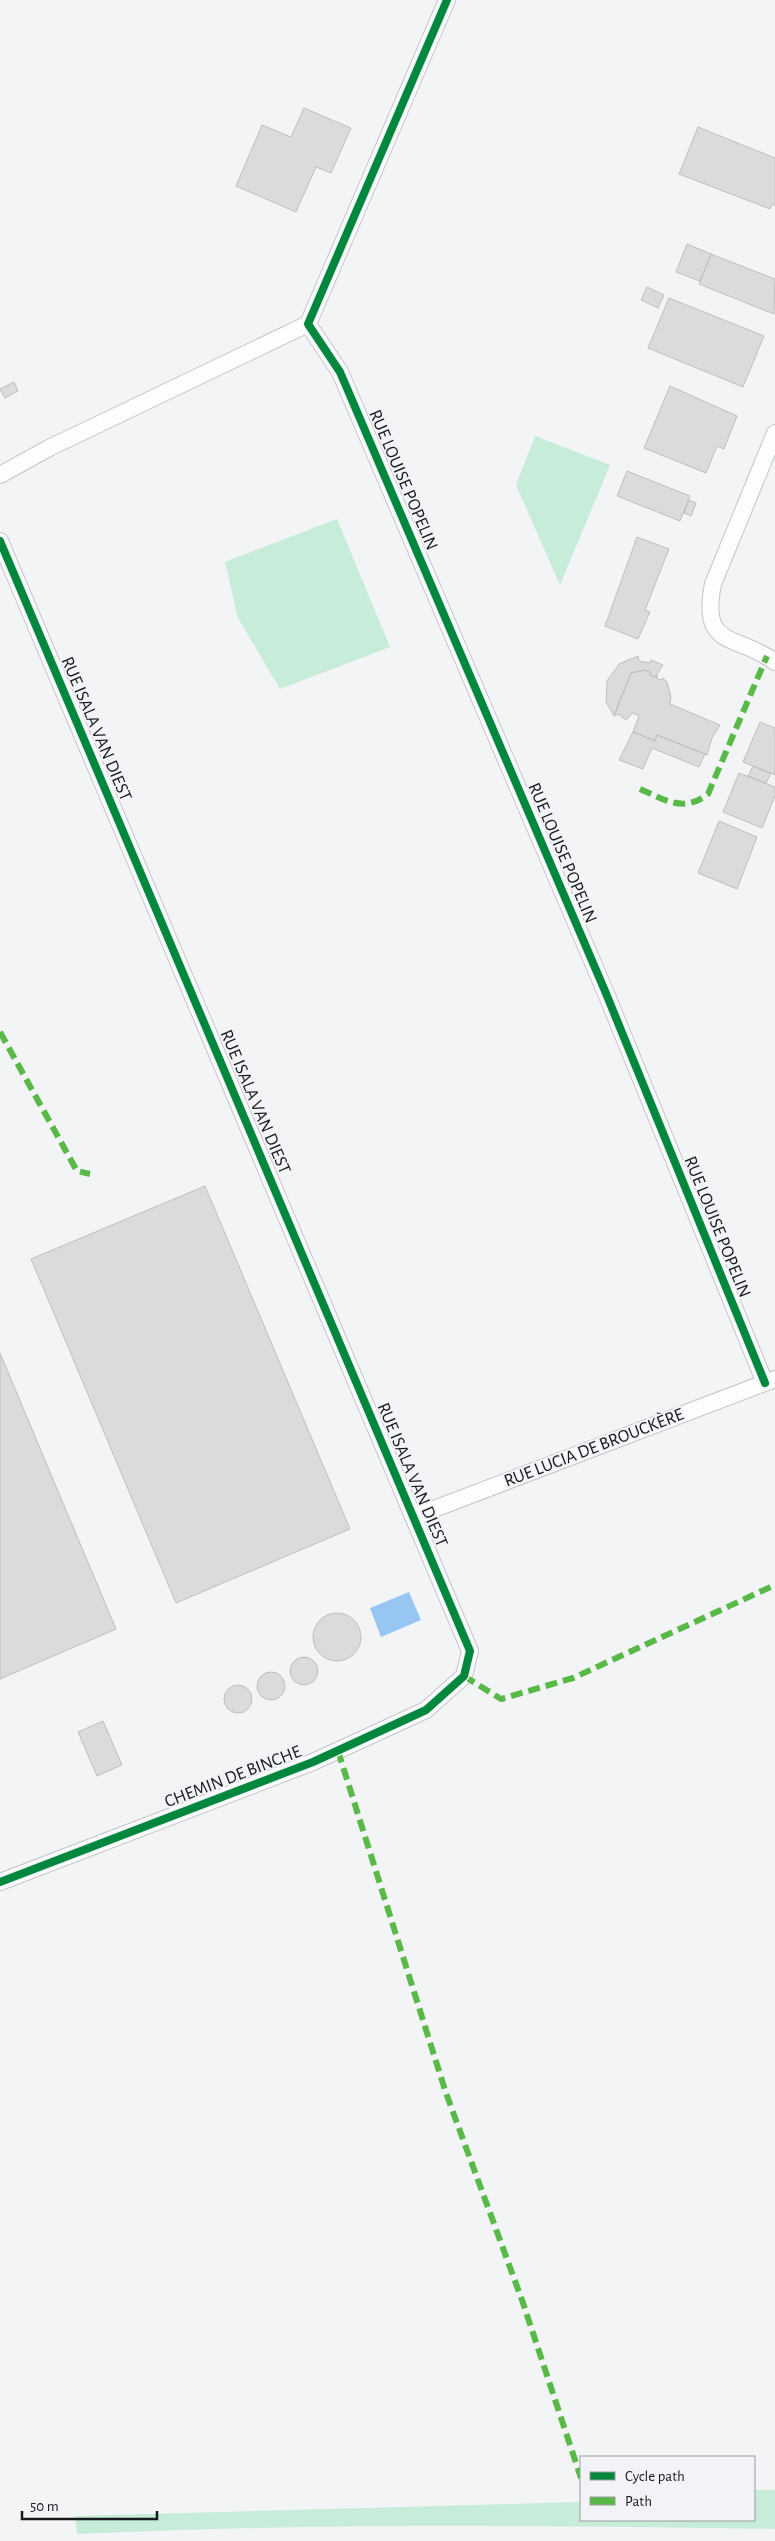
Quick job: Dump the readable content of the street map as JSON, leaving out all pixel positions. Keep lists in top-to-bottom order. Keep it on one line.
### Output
{"streets":{"street":["RUE LOUISE POPELIN","RUE ISALA VAN DIEST","RUE LUCIA DE BROUCKÈRE","CHEMIN DE BINCHE"]},"crossings":[["RUE LOUISE POPELIN","RUE LUCIA DE BROUCKÈRE"],["RUE ISALA VAN DIEST","RUE LUCIA DE BROUCKÈRE"],["RUE ISALA VAN DIEST","CHEMIN DE BINCHE"]],"legend":["Cycle path","Path"],"scale_bar":"50 m"}
